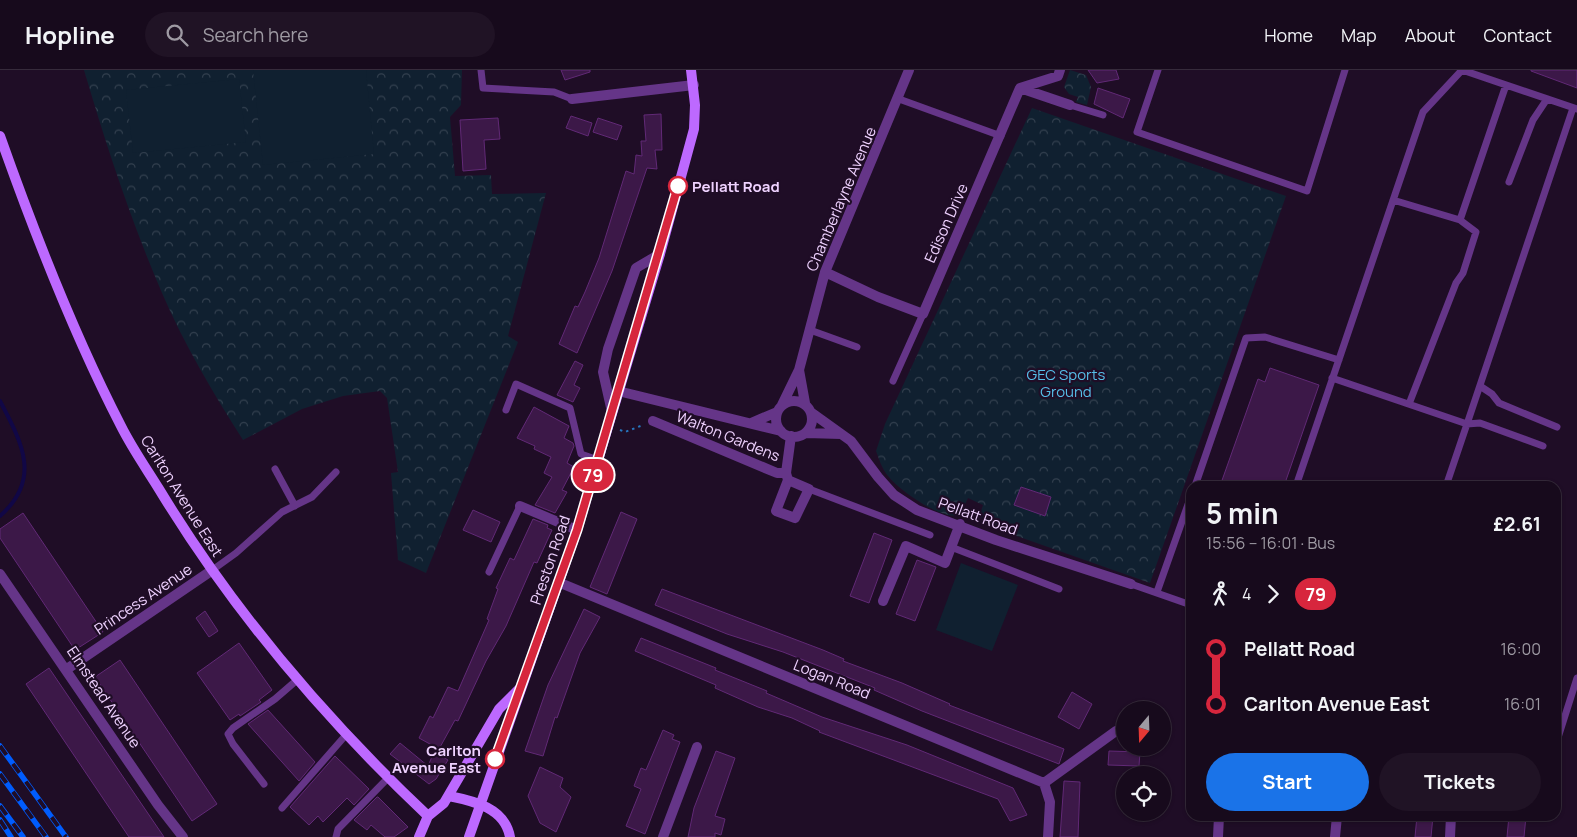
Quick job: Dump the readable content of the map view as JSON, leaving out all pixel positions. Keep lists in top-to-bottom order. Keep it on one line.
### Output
{"streets":{"street":["Chamberlayne Avenue","Edison Drive","Walton Gardens","Carlton Avenue East","Pellatt Road","Preston Road","Princess Avenue","Logan Road","Elmstead Avenue"]},"crossings":[["Chamberlayne Avenue","Walton Gardens"],["Chamberlayne Avenue","Pellatt Road"],["Walton Gardens","Pellatt Road"],["Carlton Avenue East","Princess Avenue"],["Preston Road","Logan Road"],["Princess Avenue","Elmstead Avenue"]],"parks":["GEC Sports Ground"],"places":["Pellatt Road","Carlton Avenue East"],"lines":["bus line 79"],"north":"bottom","page":{"header":"Hopline","search":"Search here","nav":["Home","Map","About","Contact"],"on_map":"79","heading":["5 min","15:56 – 16:01 · Bus","£2.61"],"legs":["4","79"],"list":[{"name":"Pellatt Road","value":"16:00"},{"name":"Carlton Avenue East","value":"16:01"}],"buttons":["Start","Tickets"]}}
